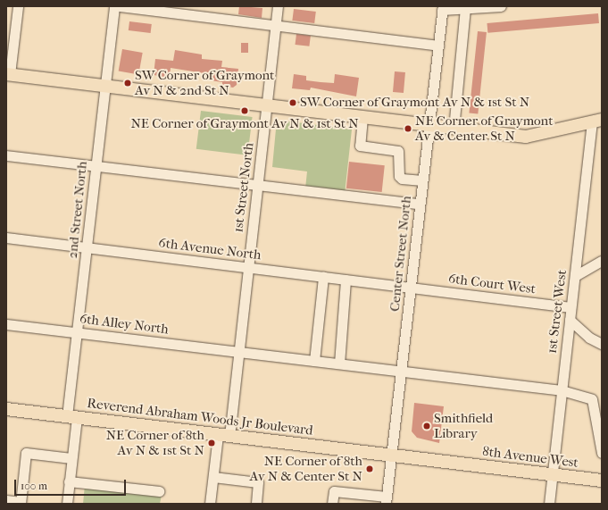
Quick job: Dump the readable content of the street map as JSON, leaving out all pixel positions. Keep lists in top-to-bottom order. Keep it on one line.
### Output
{"streets":{"main road":["Reverend Abraham Woods Jr Boulevard","8th Avenue West"],"street":["1st Street North","2nd Street North","6th Avenue North","Center Street North","6th Court West","1st Street West","6th Alley North"]},"crossings":[["1st Street North","6th Avenue North"],["1st Street North","6th Alley North"],["1st Street North","Reverend Abraham Woods Jr Boulevard"],["2nd Street North","6th Avenue North"],["2nd Street North","6th Alley North"],["2nd Street North","Reverend Abraham Woods Jr Boulevard"],["6th Avenue North","Center Street North"],["6th Avenue North","6th Court West"],["Center Street North","6th Court West"],["Center Street North","6th Alley North"],["Center Street North","Reverend Abraham Woods Jr Boulevard"],["Center Street North","8th Avenue West"],["6th Court West","1st Street West"],["1st Street West","6th Alley North"],["1st Street West","8th Avenue West"],["Reverend Abraham Woods Jr Boulevard","8th Avenue West"]],"places":["SW Corner of Graymont Av N & 2nd St N","SW Corner of Graymont Av N & 1st St N","NE Corner of Graymont Av N & 1st St N","NE Corner of Graymont Av & Center St N","Smithfield Library","NE Corner of 8th Av N & 1st St N","NE Corner of 8th Av N & Center St N"],"scale_bar":"100 m"}
